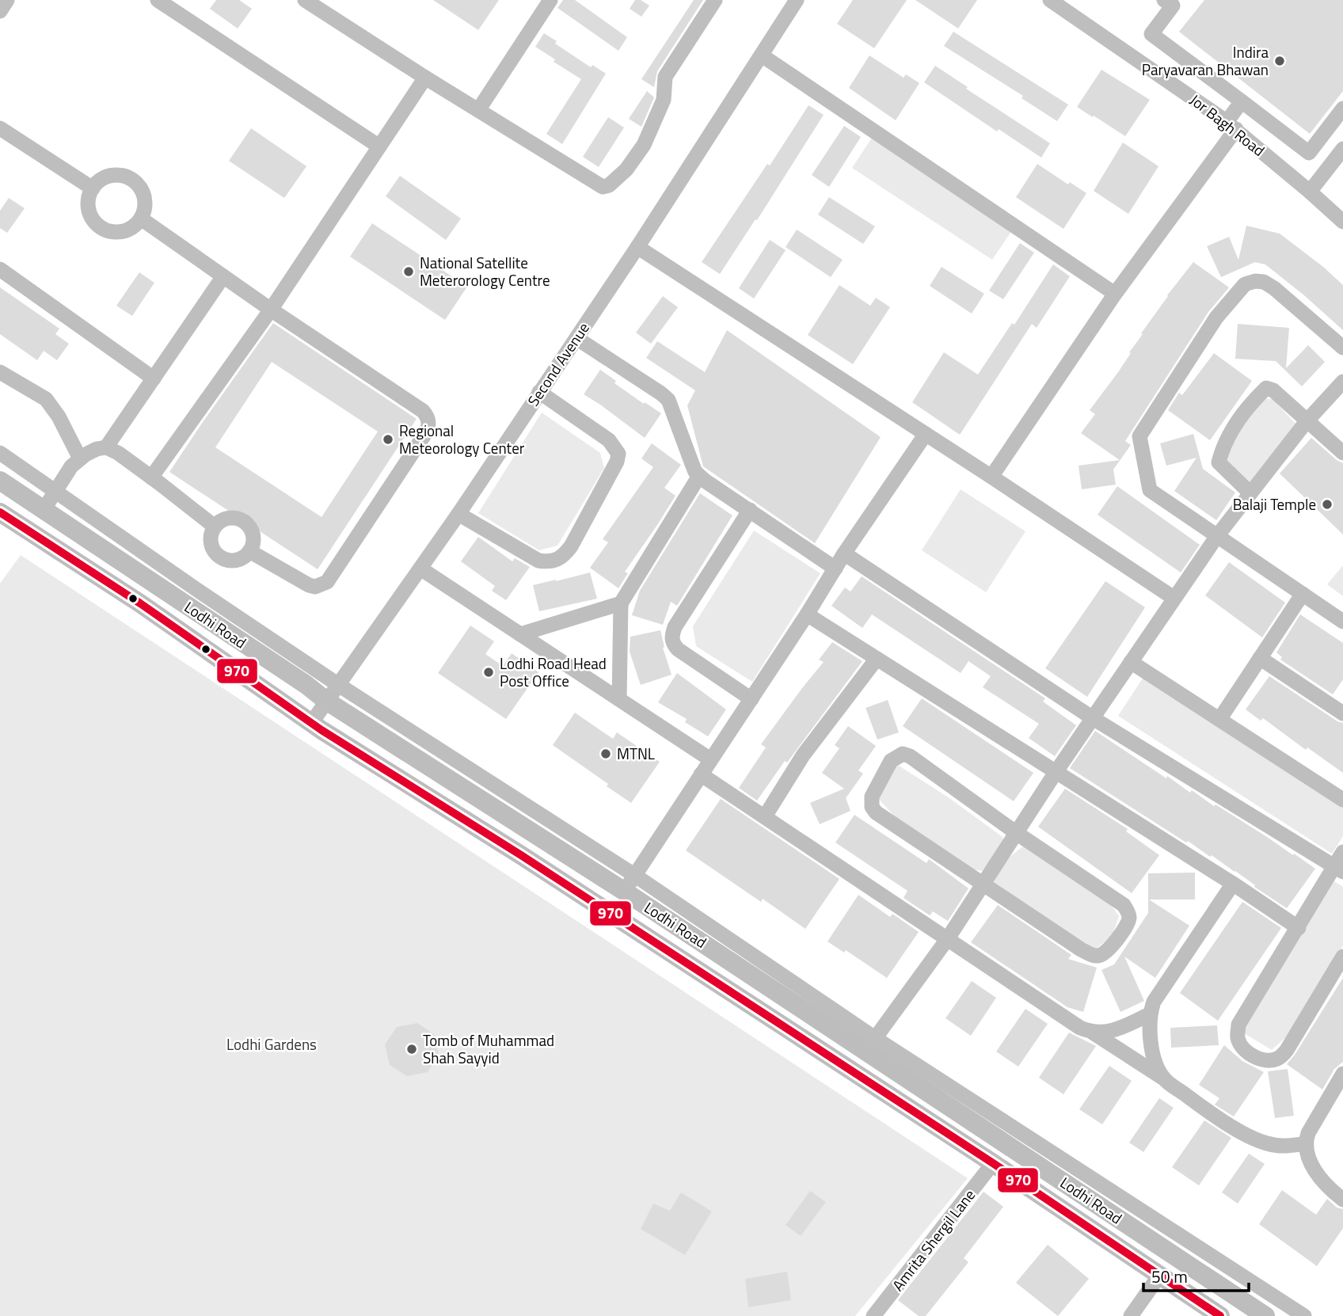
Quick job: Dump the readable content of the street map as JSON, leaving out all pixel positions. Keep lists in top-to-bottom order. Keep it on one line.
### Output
{"streets":{"main road":["Lodhi Road"],"street":["Jor Bagh Road","Second Avenue","Amrita Shergil Lane"]},"crossings":[["Second Avenue","Lodhi Road"],["Lodhi Road","Amrita Shergil Lane"]],"parks":["Lodhi Gardens"],"places":["Indira Paryavaran Bhawan","National Satellite Meterorology Centre","Regional Meteorology Center","Balaji Temple","Lodhi Road Head Post Office","MTNL","Tomb of Muhammad Shah Sayyid"],"lines":["transit line 970"],"scale_bar":"50 m"}
